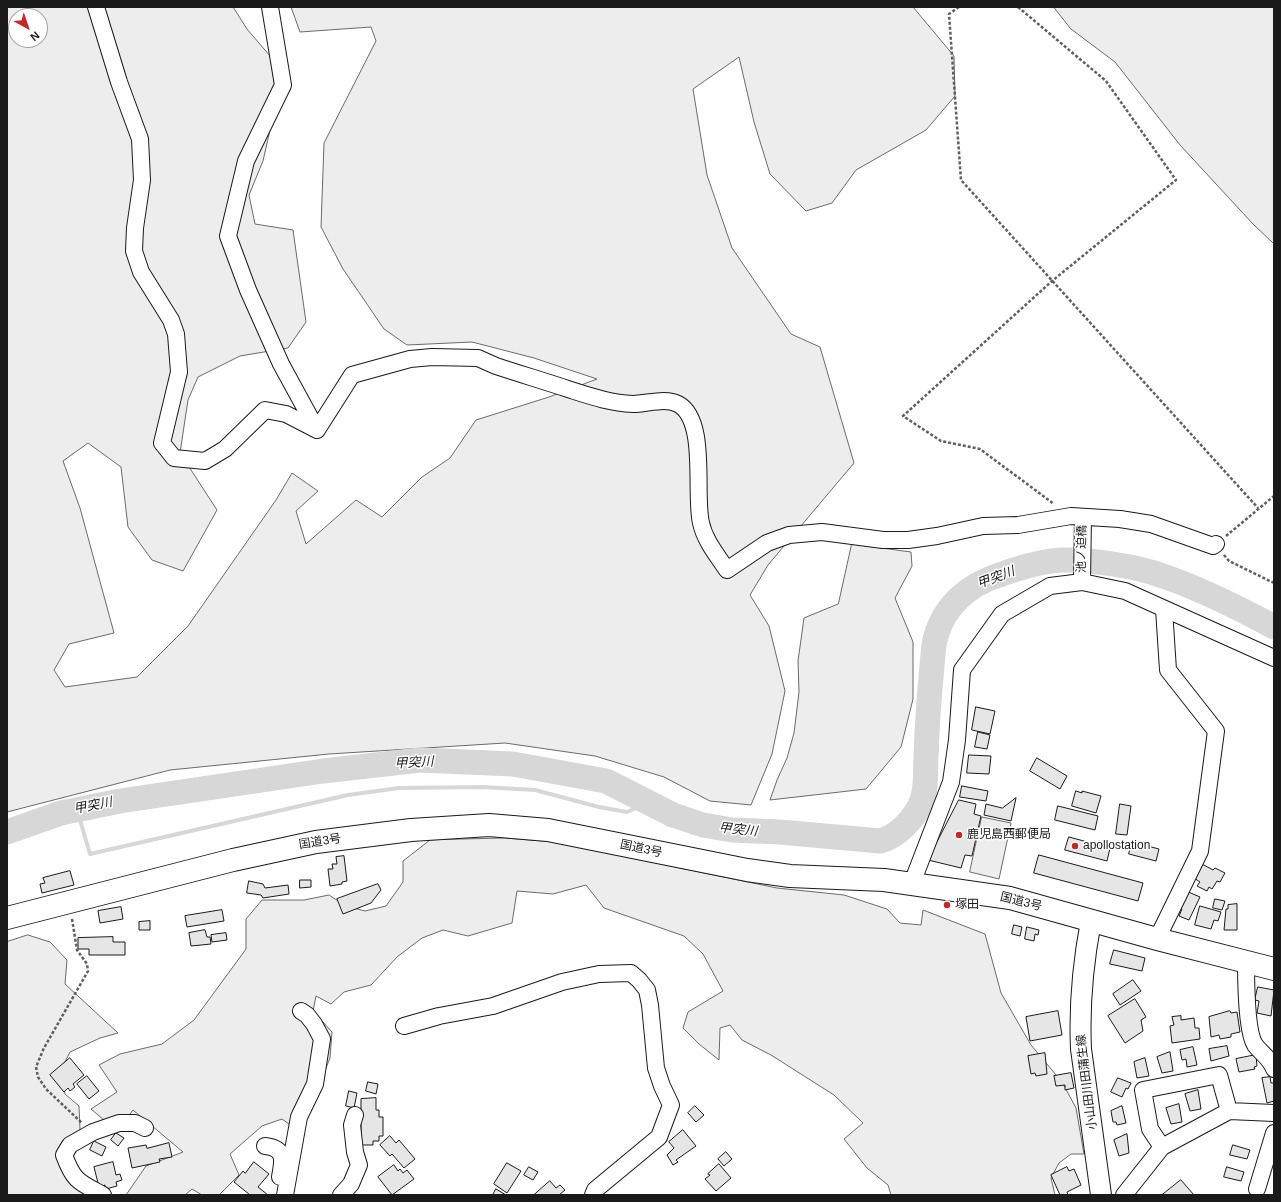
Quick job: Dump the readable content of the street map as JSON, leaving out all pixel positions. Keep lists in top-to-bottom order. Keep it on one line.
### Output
{"streets":{"highway":["国道3号"],"main road":["小山田川田蒲生線"],"street":["池ノ迫橋"]},"crossings":[["国道3号","小山田川田蒲生線"]],"water":["甲突川"],"places":["鹿児島西郵便局","apollostation","塚田"],"north":"bottom right"}
